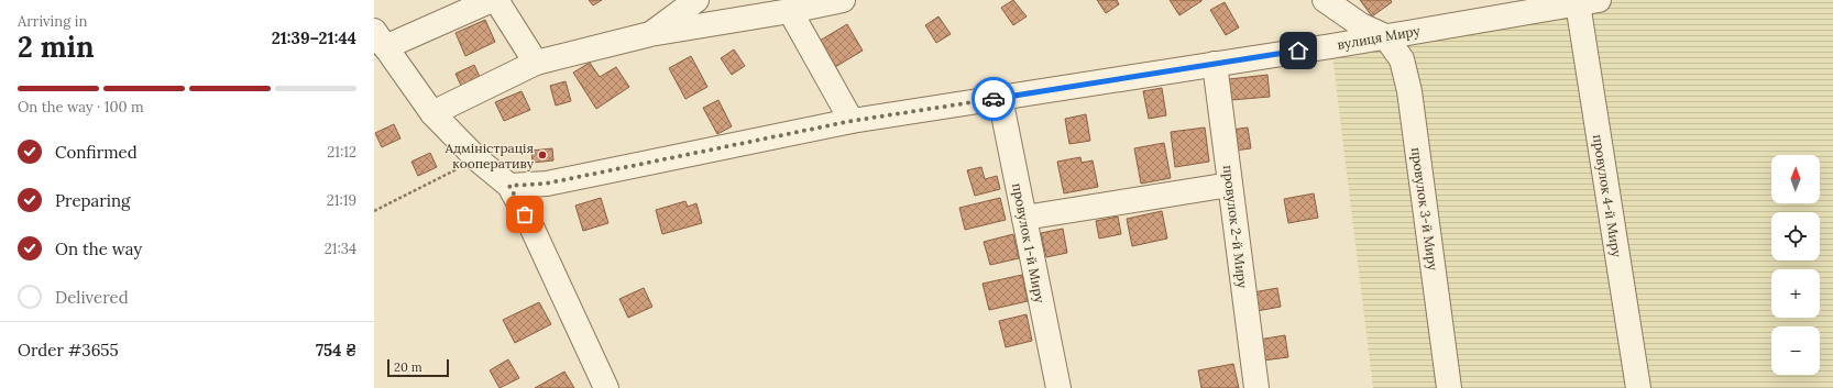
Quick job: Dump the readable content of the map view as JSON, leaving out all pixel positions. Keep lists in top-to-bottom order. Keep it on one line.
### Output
{"streets":{"street":["вулиця Миру","провулок 4-й Миру","провулок 3-й Миру","провулок 2-й Миру","провулок 1-й Миру"]},"crossings":[["вулиця Миру","провулок 4-й Миру"],["вулиця Миру","провулок 3-й Миру"],["вулиця Миру","провулок 2-й Миру"],["вулиця Миру","провулок 1-й Миру"]],"places":["Адміністрація кооперативу"],"scale_bar":"20 m","north":"top","page":{"heading":["2 min","Arriving in","21:39–21:44"],"panel":["Order #3655","754 ₴"],"bar":"On the way · 100 m","list":[["Confirmed","21:12"],["Preparing","21:19"],["On the way","21:34"],"Delivered"],"map_buttons":["+","−"],"scale":"20 m"}}
